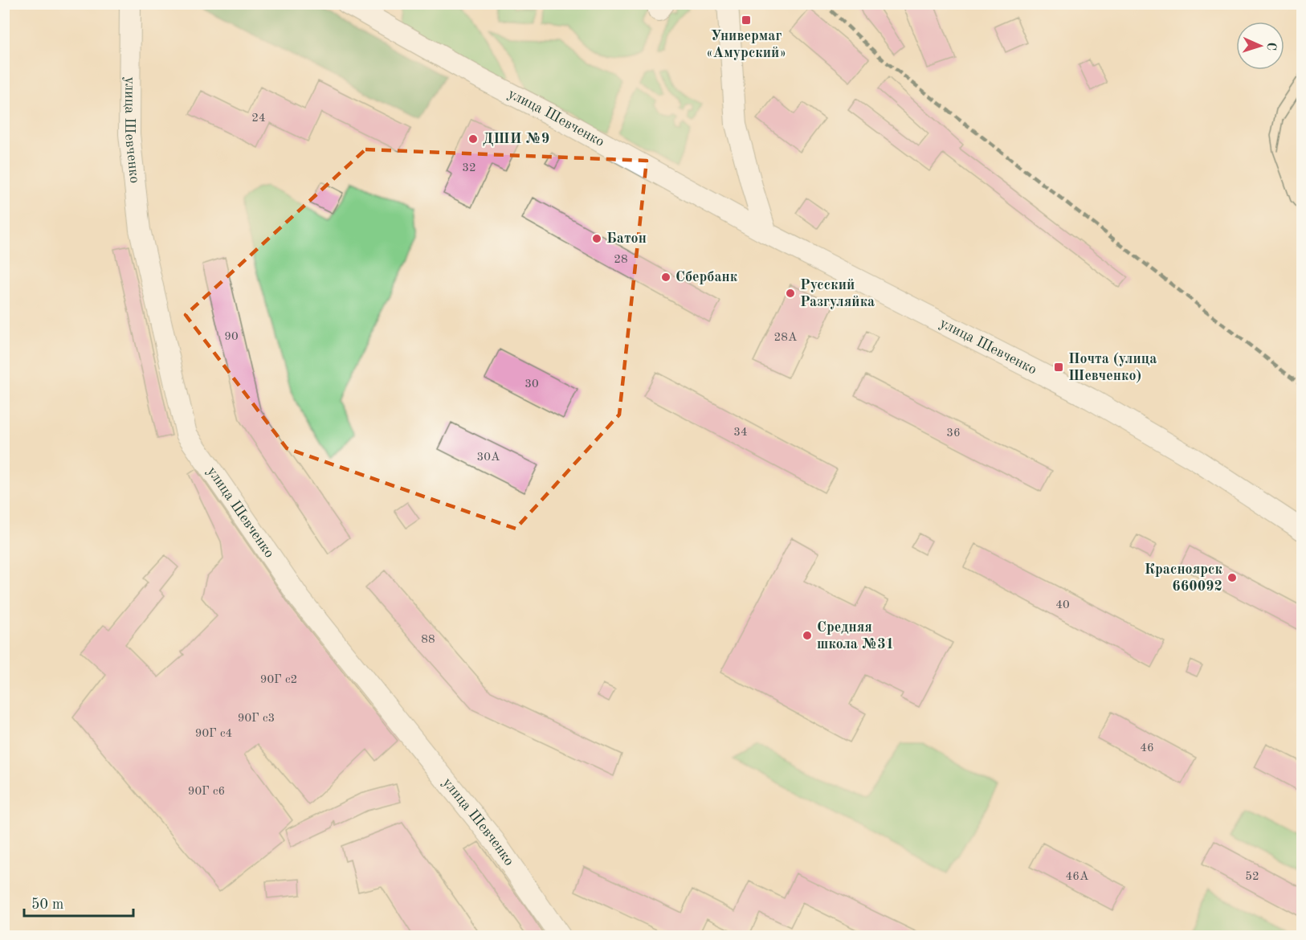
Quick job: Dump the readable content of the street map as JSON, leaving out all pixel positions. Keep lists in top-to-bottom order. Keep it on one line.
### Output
{"streets":{"street":["улица Шевченко"]},"places":{"transit":["Универмаг «Амурский»","Почта (улица Шевченко)"],"other":["ДШИ №9","Батон","Сбербанк","Русский Разгуляйка","Красноярск 660092","Средняя школа №31"]},"house_numbers":["24","32","28","90","28А","30","34","36","30А","40","88","90Г с2","90Г с3","90Г с4","46","90Г с6","46А","52"],"scale_bar":"50 m","north":"right"}
